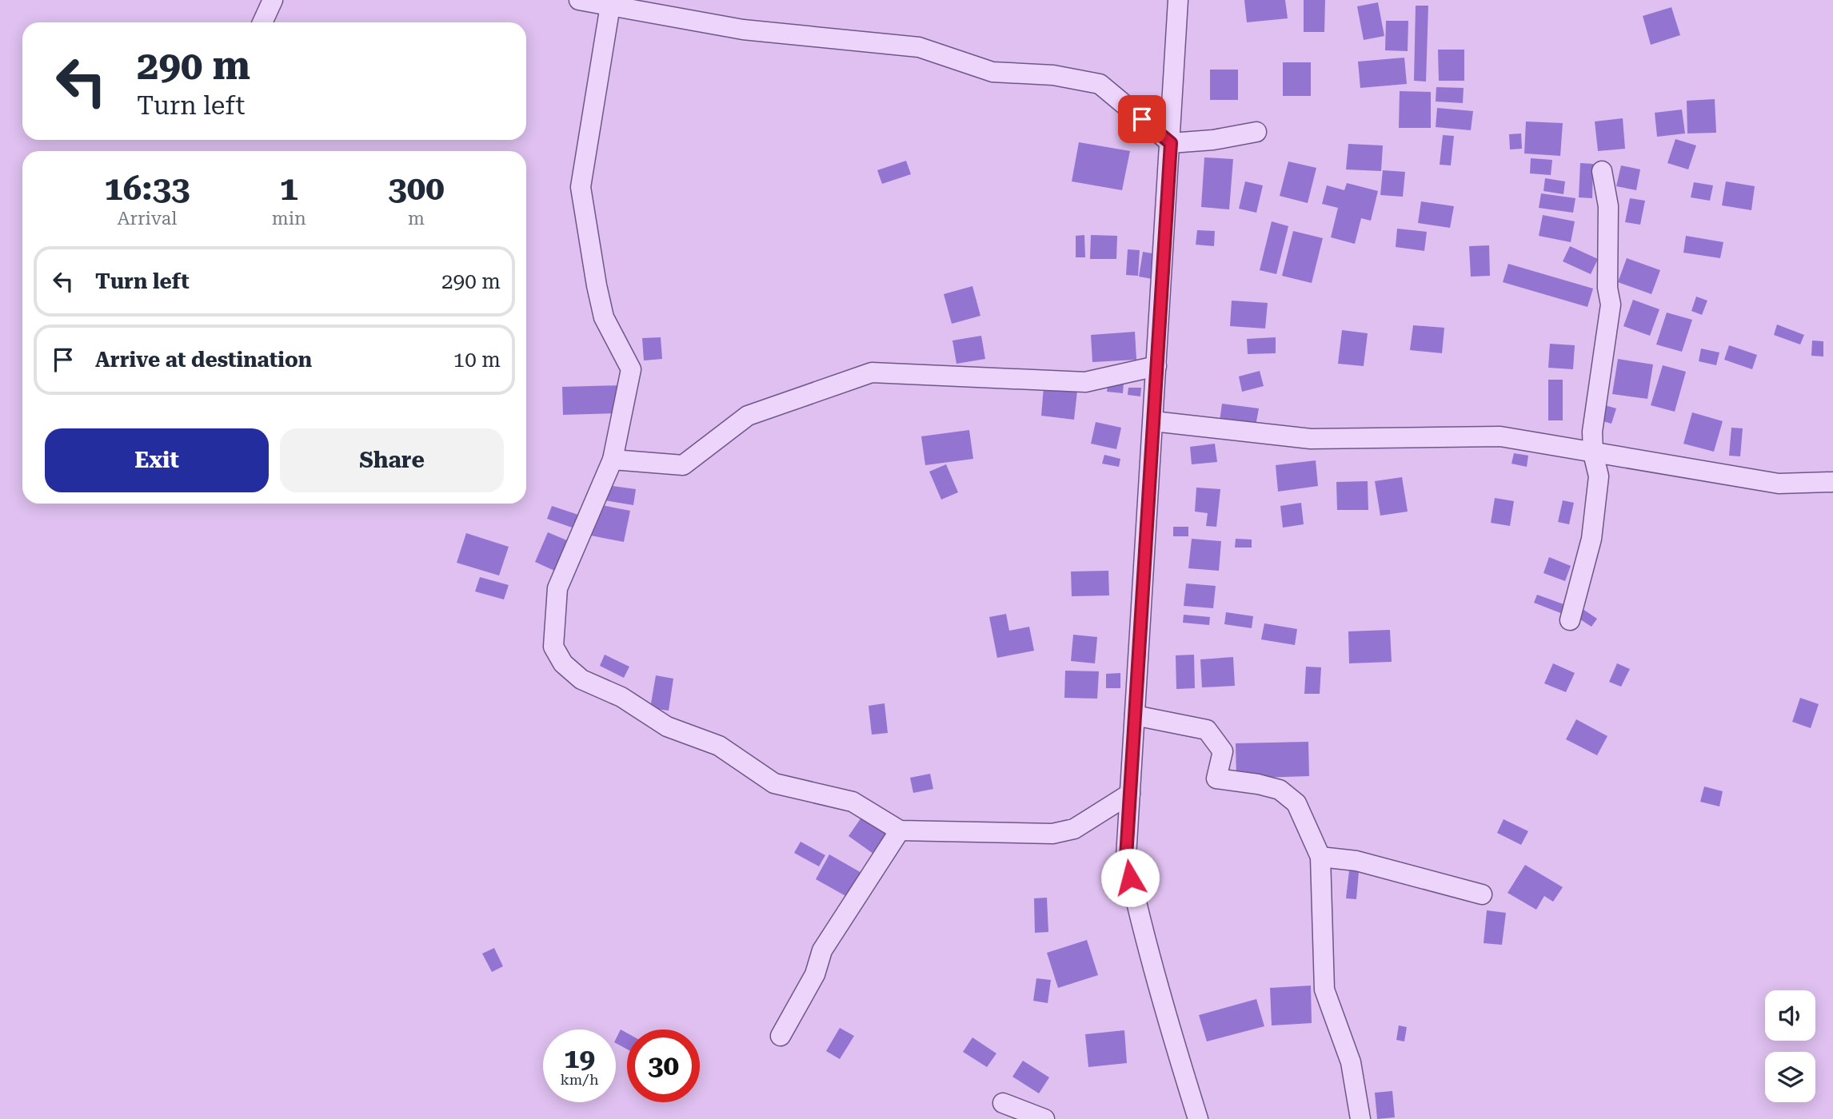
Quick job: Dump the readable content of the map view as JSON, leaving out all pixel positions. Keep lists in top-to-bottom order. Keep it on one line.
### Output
{"page":{"turn":["290 m","Turn left"],"eta":["16:33","Arrival","1","min","300","m"],"list":[{"name":"Turn left","value":"290 m"},{"name":"Arrive at destination","value":"10 m"}],"buttons":["Exit","Share"],"speed":"19 km/h","limit":"30"}}
